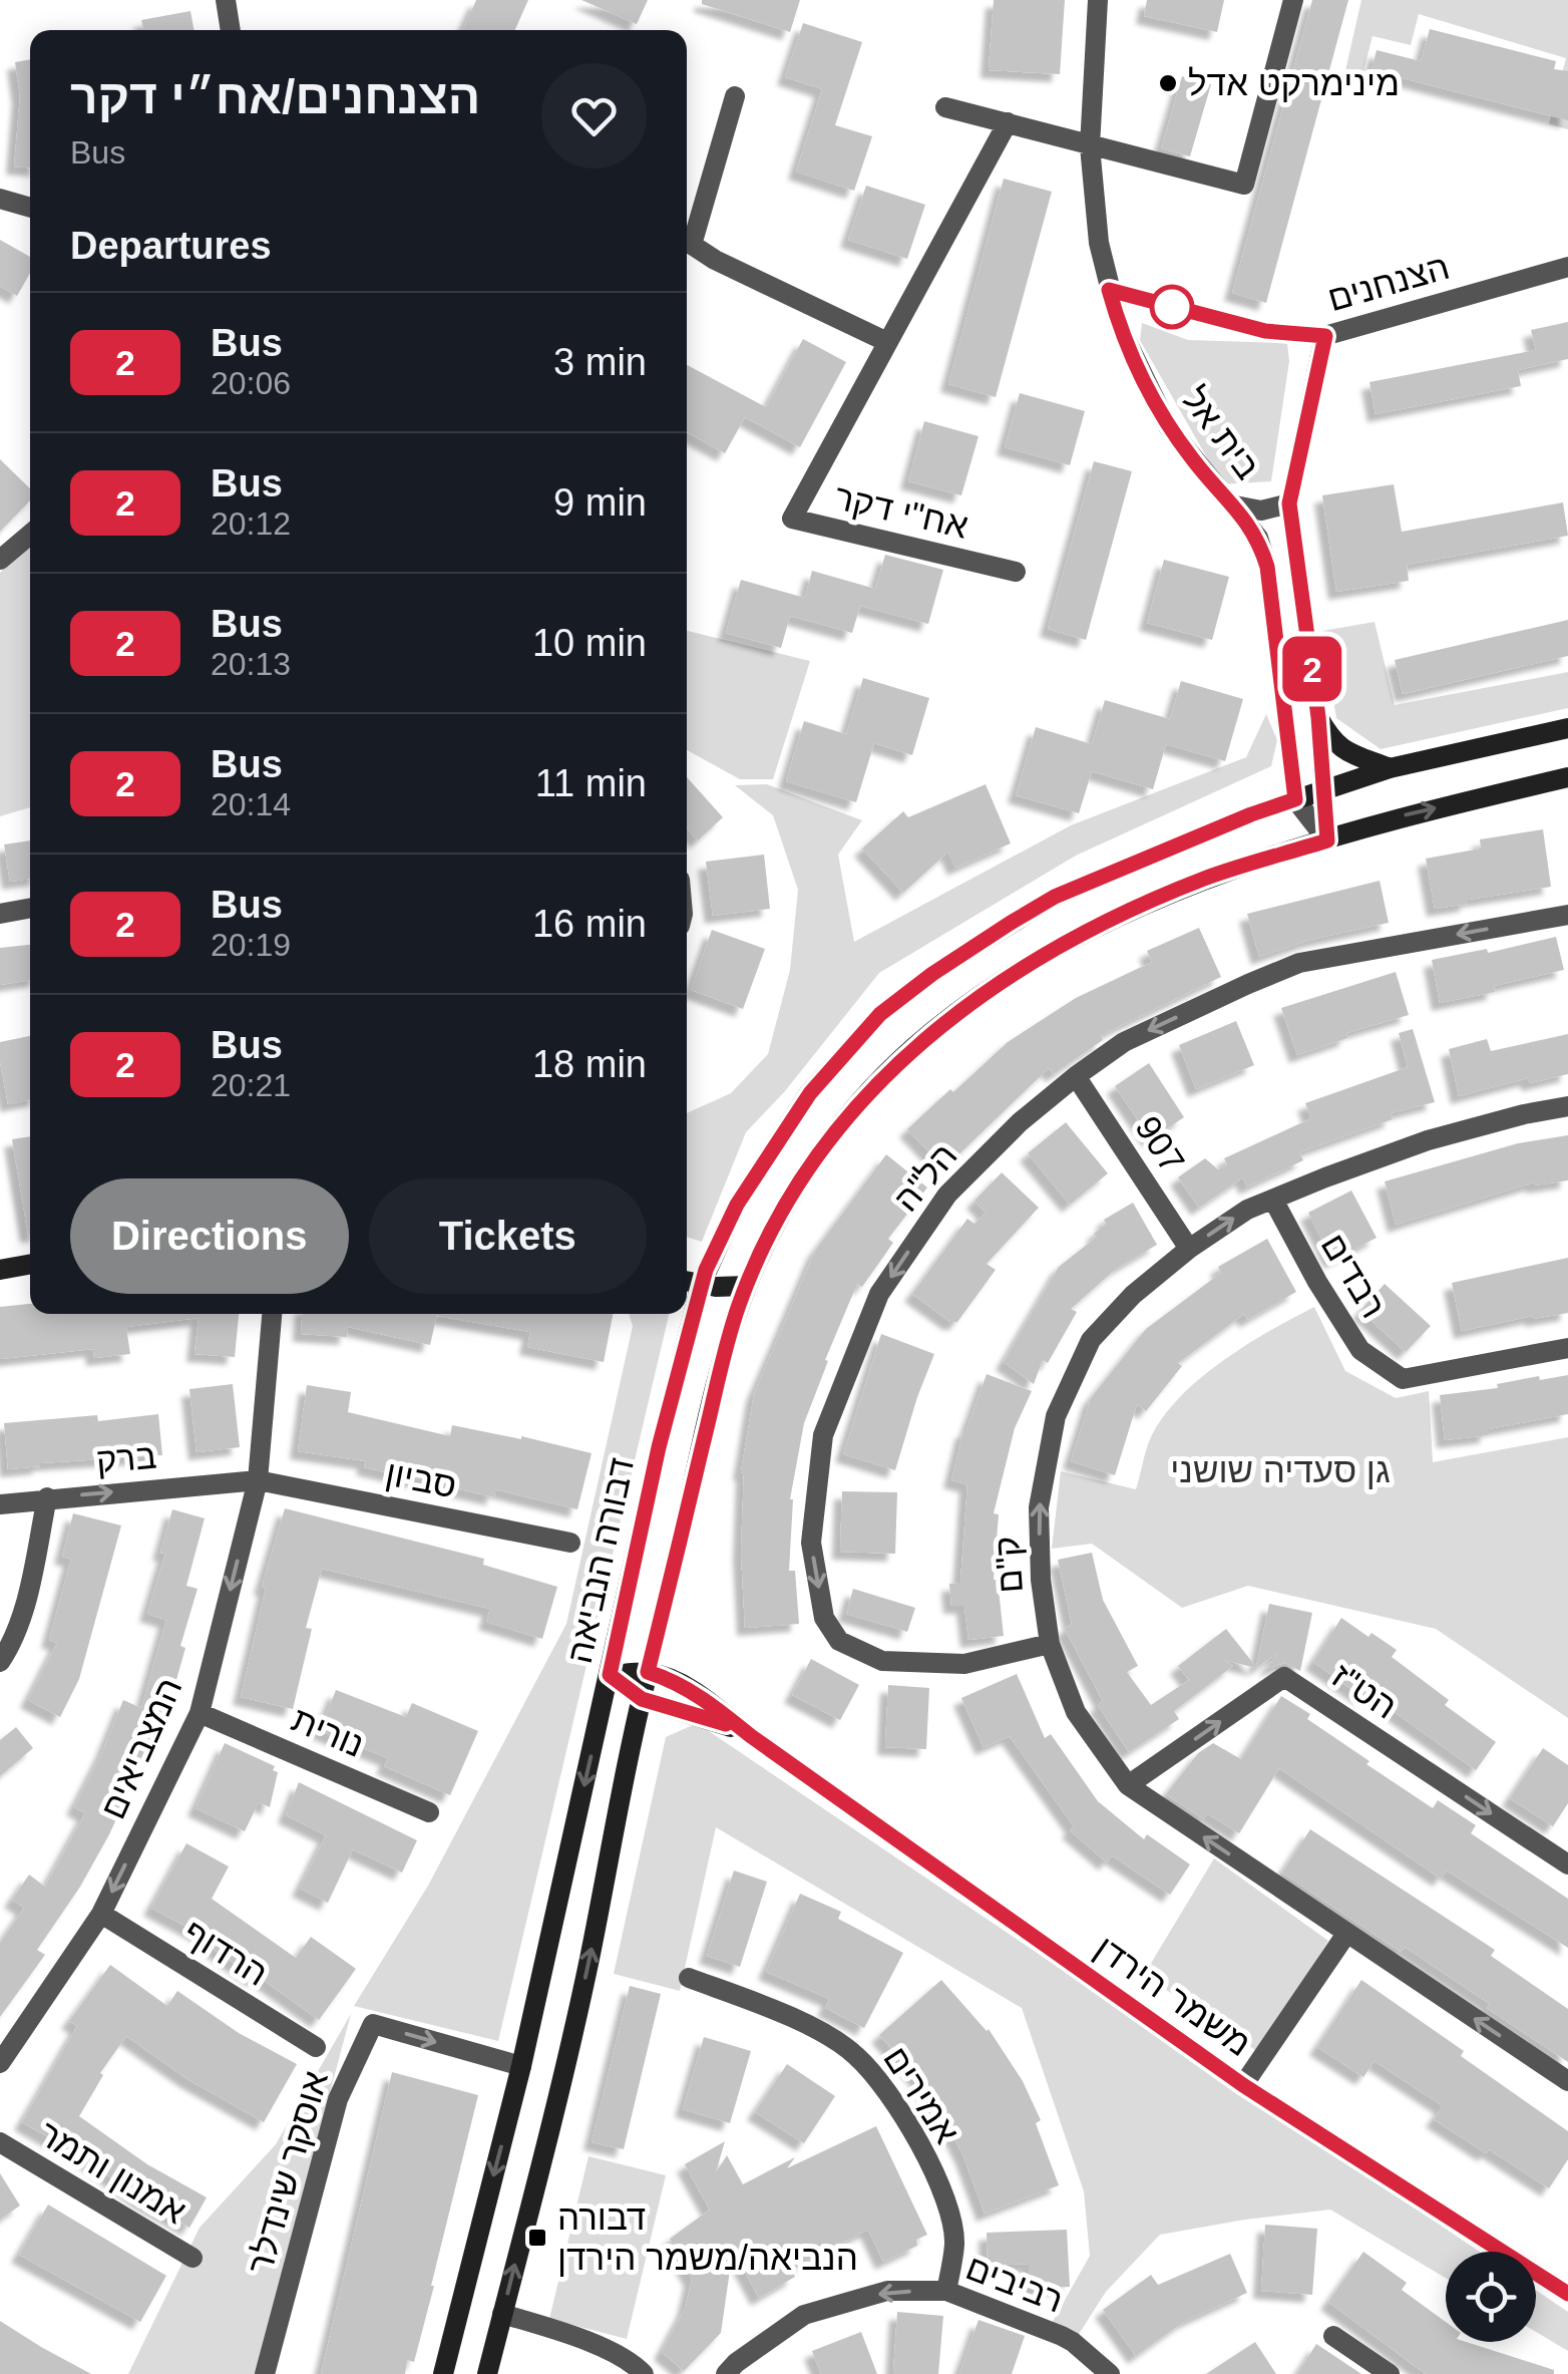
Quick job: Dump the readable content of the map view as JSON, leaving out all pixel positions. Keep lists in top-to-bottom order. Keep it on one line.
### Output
{"streets":{"street":["הצנחנים","בית אל","אח\"י דקר","907","הל\"ה","רבדים","ברק","סביון","דבורה הנביאה","ק\"ם","הט\"ז","נורית","המצביאים","הרדוף","משמר הירדן","אמירים","אמנון ותמר","אוסקר שינדלר","רביבים"]},"crossings":[["הצנחנים","בית אל"],["בית אל","דבורה הנביאה"],["907","הל\"ה"],["907","ק\"ם"],["הל\"ה","ק\"ם"],["רבדים","ק\"ם"],["ברק","סביון"],["ברק","המצביאים"],["סביון","המצביאים"],["דבורה הנביאה","משמר הירדן"],["דבורה הנביאה","אוסקר שינדלר"],["ק\"ם","הט\"ז"],["נורית","המצביאים"],["המצביאים","הרדוף"],["אמירים","רביבים"]],"one_way":["ברק","הט\"ז","המצביאים","רביבים"],"parks":["גן סעדיה שושני"],"places":{"other":["מינימרקט אדל"],"transit":["דבורה הנביאה/משמר הירדן"]},"lines":["bus line 2"],"page":{"on_map":"2","heading":[["הצנחנים/אח״י דקר","Bus"],"Departures"],"list":[{"mark":"2","name":"Bus","note":"20:06","value":"3 min"},{"mark":"2","name":"Bus","note":"20:12","value":"9 min"},{"mark":"2","name":"Bus","note":"20:13","value":"10 min"},{"mark":"2","name":"Bus","note":"20:14","value":"11 min"},{"mark":"2","name":"Bus","note":"20:19","value":"16 min"},{"mark":"2","name":"Bus","note":"20:21","value":"18 min"}],"buttons":["Directions","Tickets"]}}
